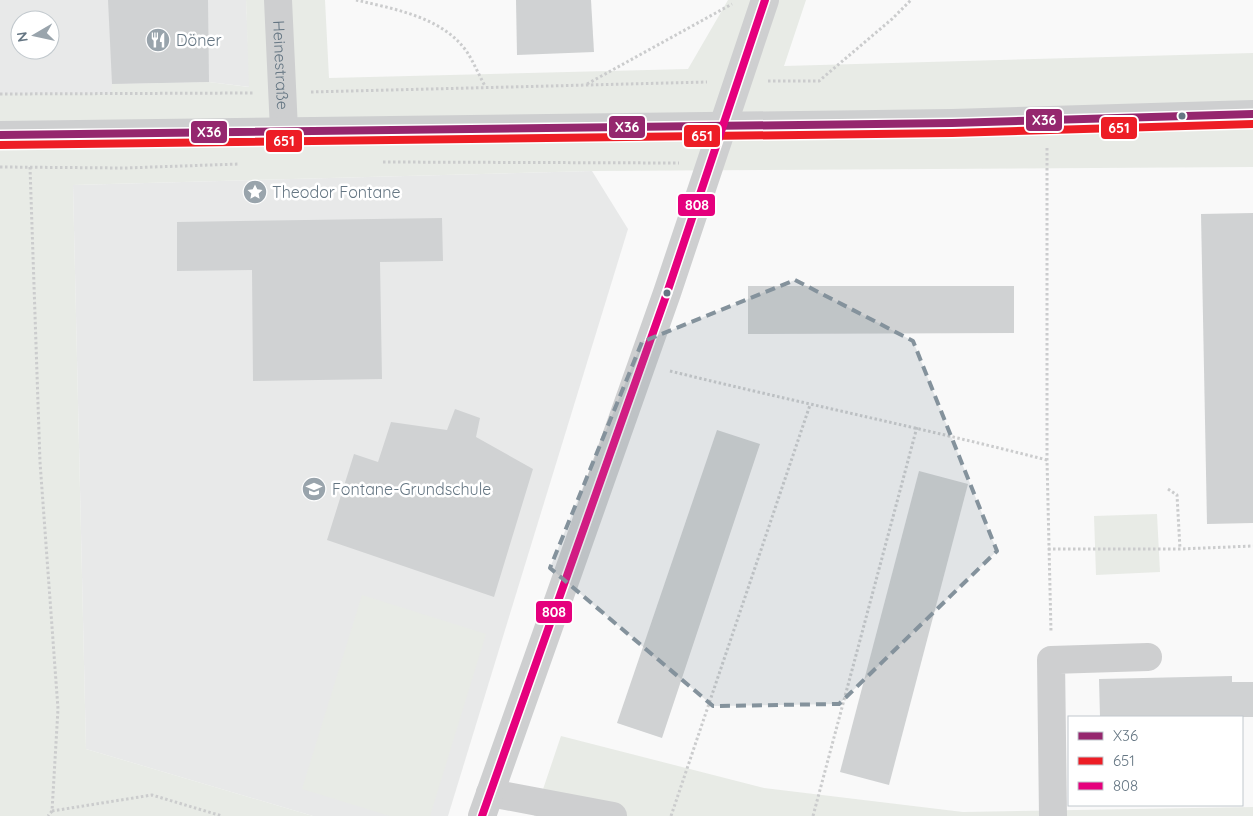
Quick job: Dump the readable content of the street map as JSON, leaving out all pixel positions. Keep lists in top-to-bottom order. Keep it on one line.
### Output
{"streets":{"street":["Heinestraße"]},"places":{"restaurant":["Döner"],"place":["Theodor Fontane"],"school or university":["Fontane-Grundschule"]},"lines":["transit line 808","transit line X36","transit line 651"],"legend":["X36","651","808"],"north":"left"}
